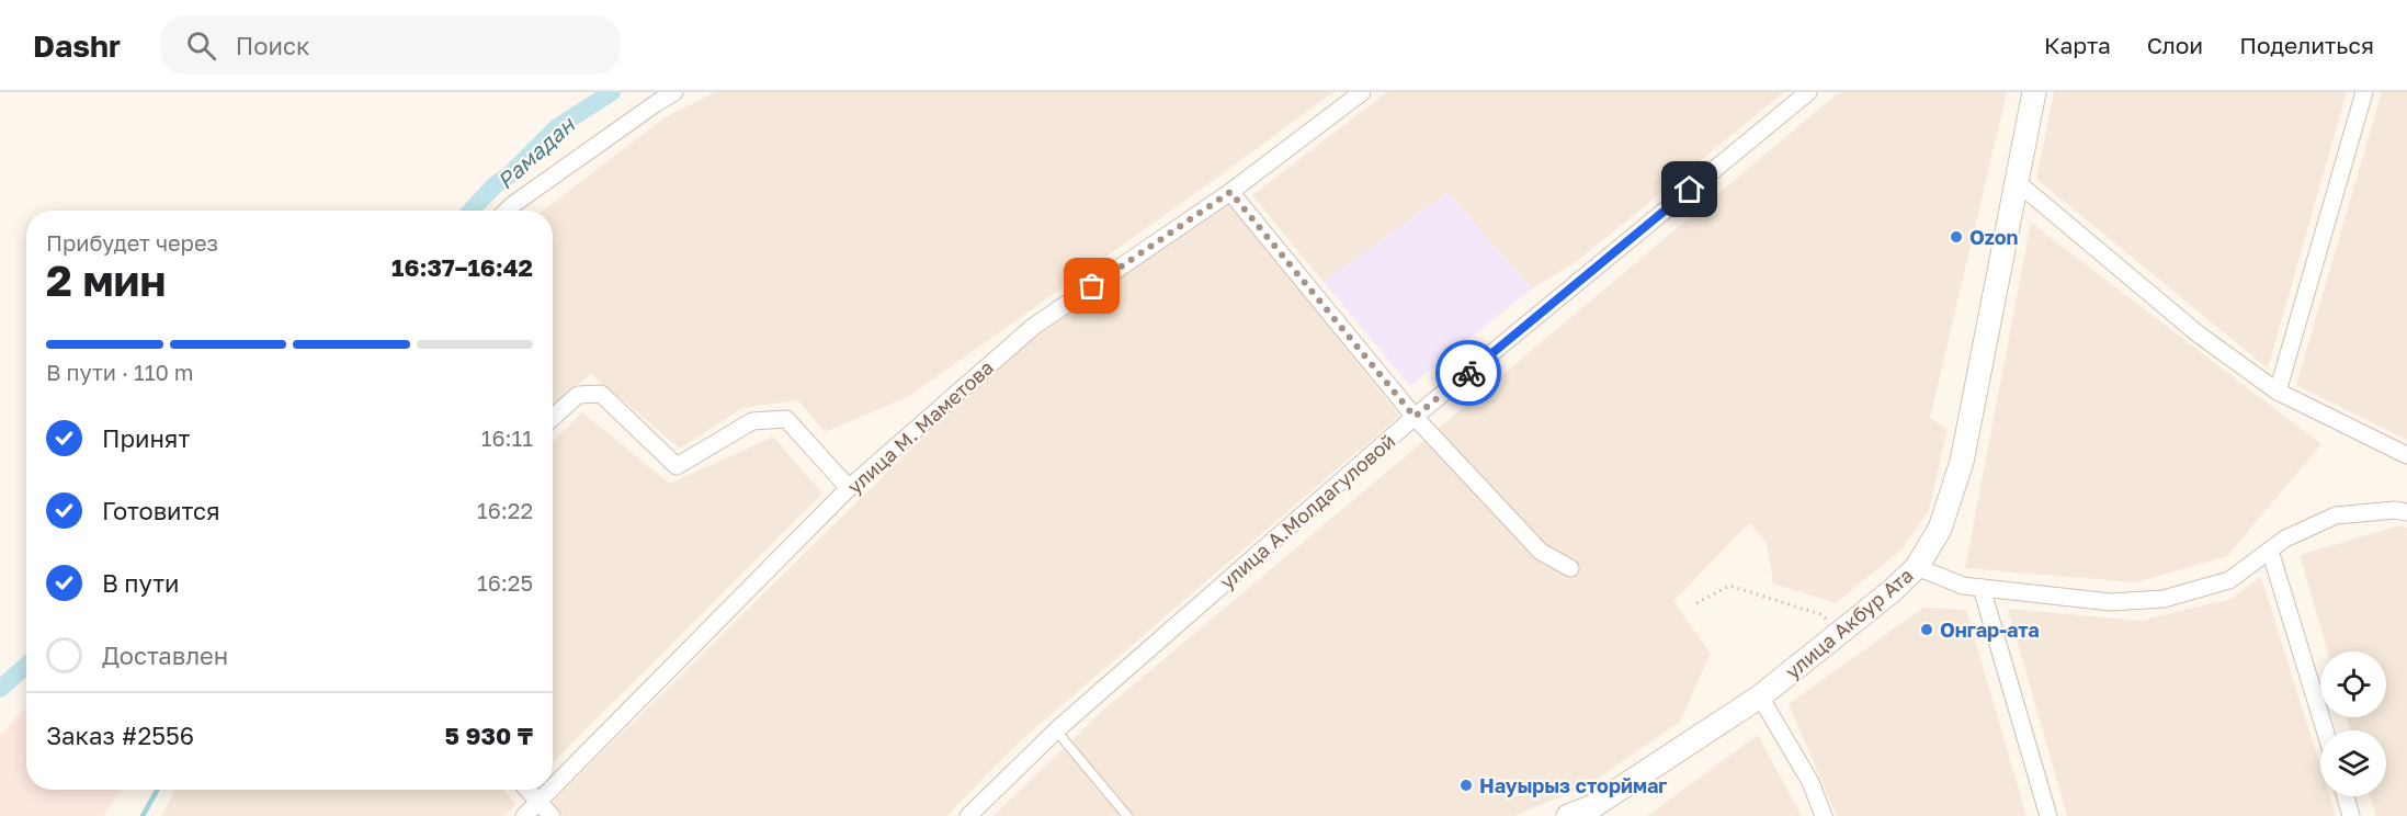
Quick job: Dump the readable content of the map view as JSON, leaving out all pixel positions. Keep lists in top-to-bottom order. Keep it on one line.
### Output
{"streets":{"main road":["улица Акбур Ата"],"street":["улица М. Маметова","улица А.Молдагуловой"]},"water":["Рамадан"],"places":["Ozon","Онгар-ата","Науырыз сторймаг"],"page":{"header":"Dashr","search":"Поиск","nav":["Карта","Слои","Поделиться"],"heading":["2 мин","Прибудет через","16:37–16:42"],"panel":["Заказ #2556","5 930 ₸"],"bar":"В пути · 110 m","list":[["Принят","16:11"],["Готовится","16:22"],["В пути","16:25"],"Доставлен"]}}
